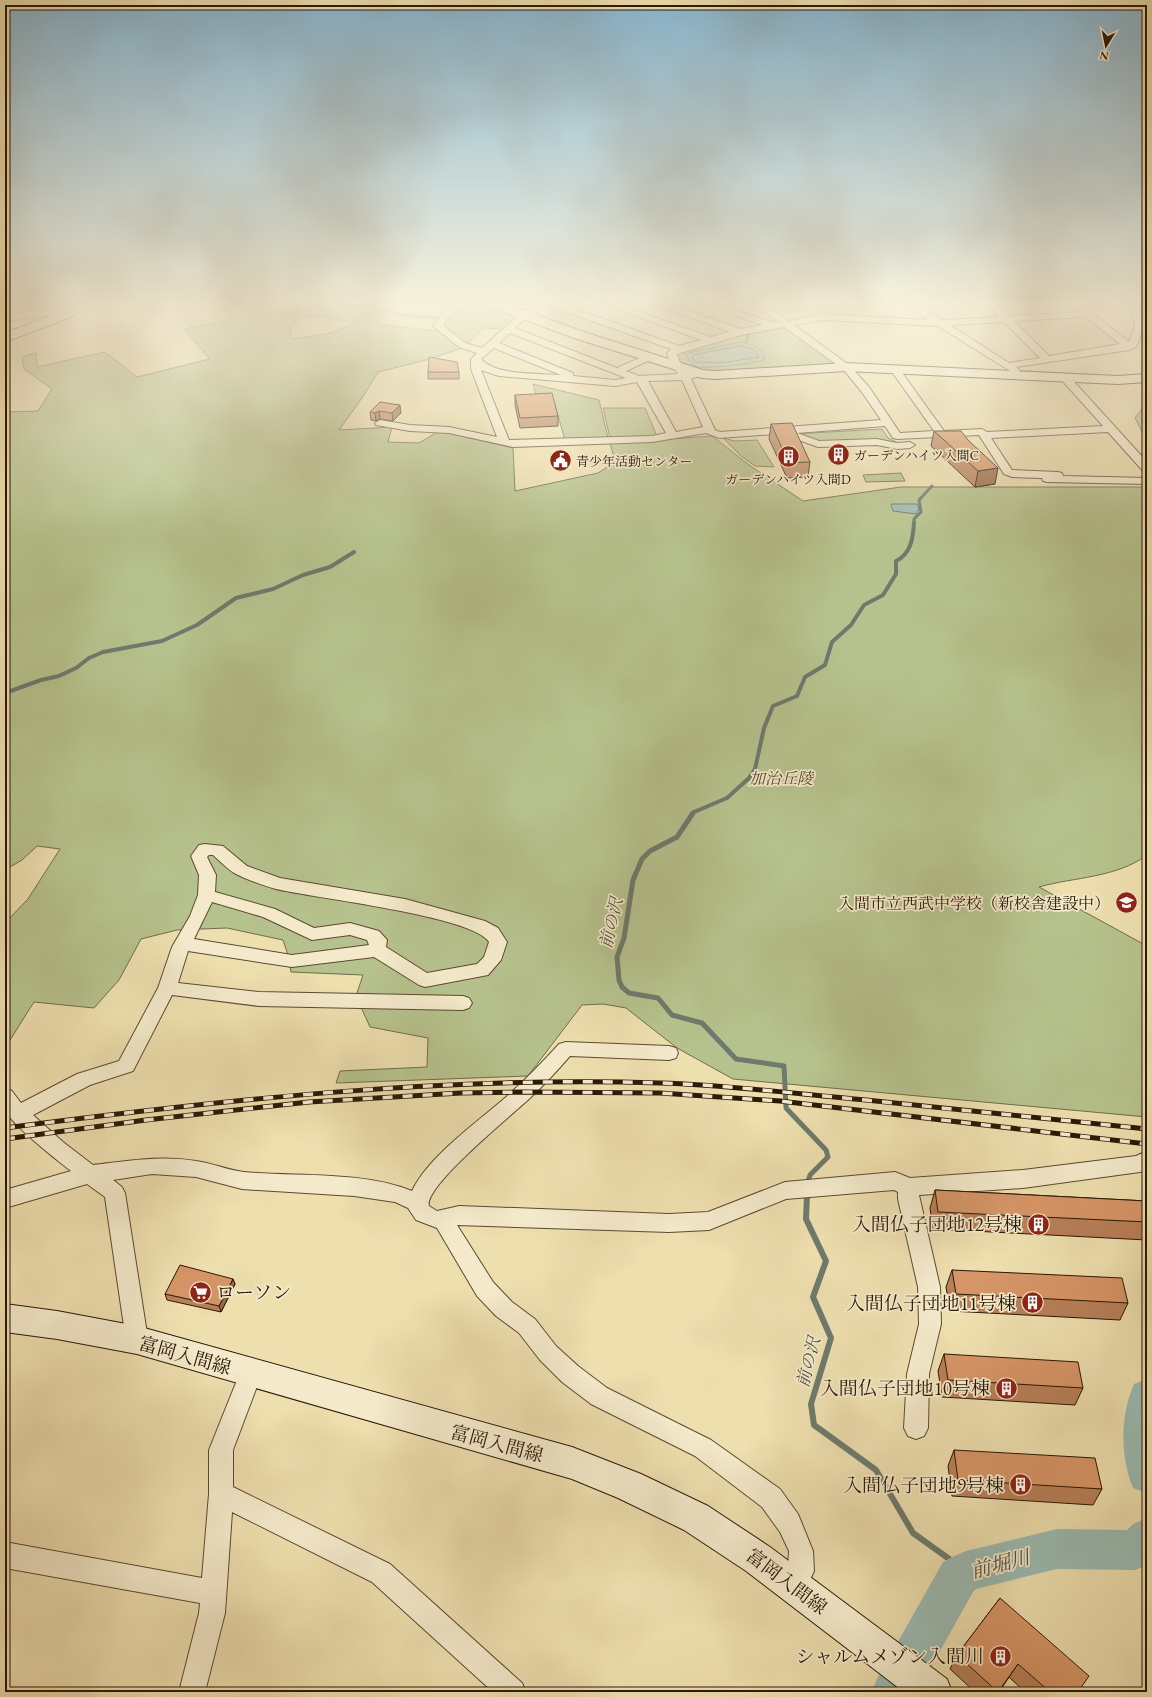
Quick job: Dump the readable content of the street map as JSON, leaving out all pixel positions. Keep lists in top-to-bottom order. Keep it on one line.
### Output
{"streets":{"street":["富岡入間線"]},"water":["前の沢","前堀川"],"parks":["加治丘陵"],"places":{"building":["ガーデンハイツ入間C","ガーデンハイツ入間D","入間仏子団地12号棟","入間仏子団地11号棟","入間仏子団地10号棟","入間仏子団地9号棟","シャルムメゾン入間川"],"public building":["青少年活動センター"],"school or university":["入間市立西武中学校（新校舎建設中）"],"supermarket":["ローソン"]},"north":"bottom"}
